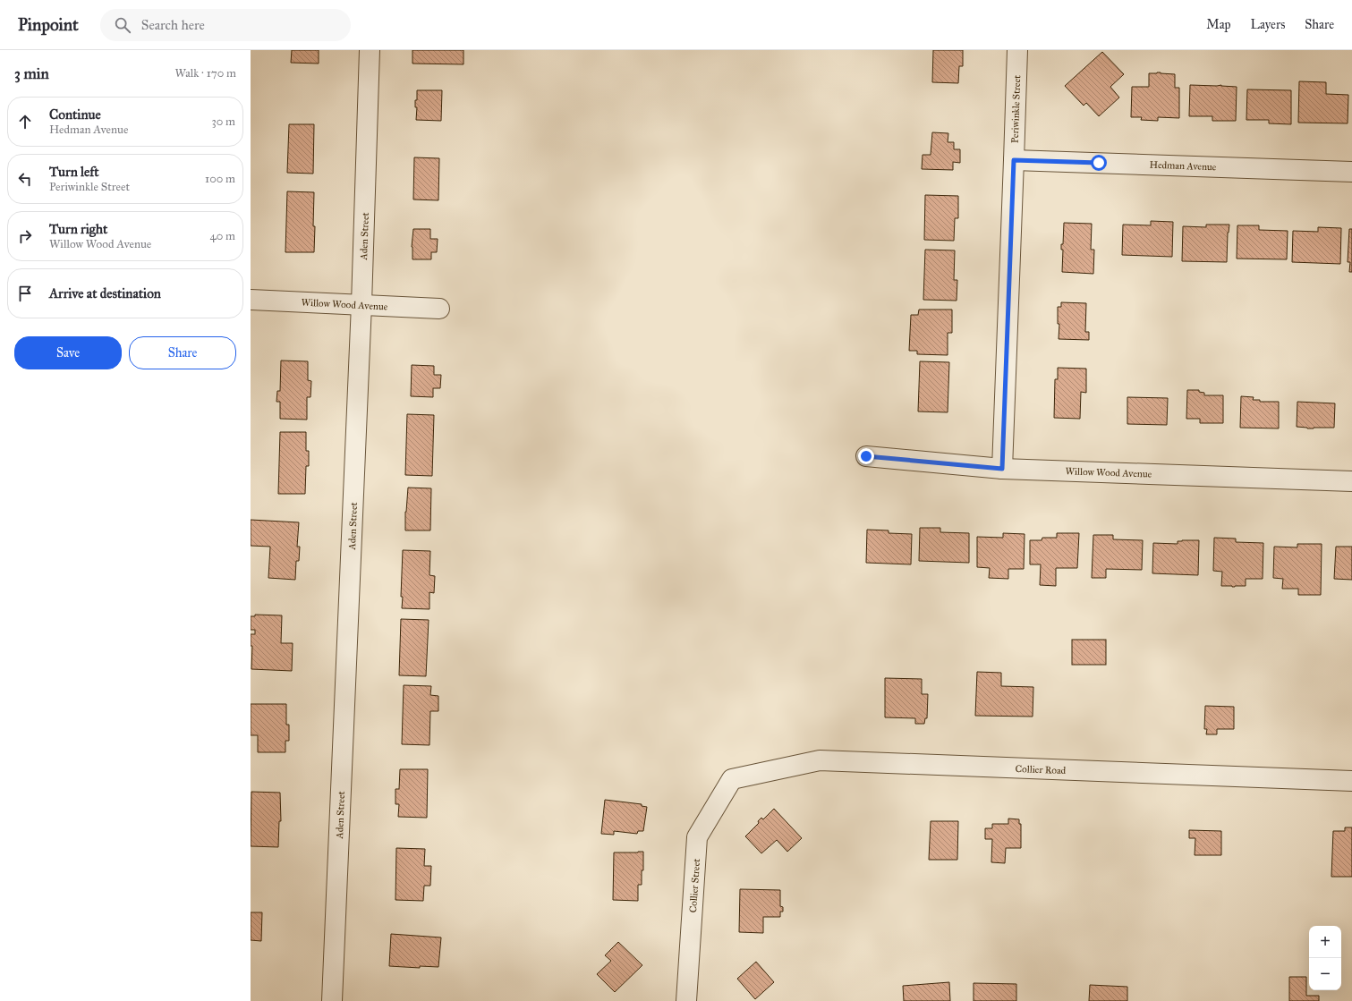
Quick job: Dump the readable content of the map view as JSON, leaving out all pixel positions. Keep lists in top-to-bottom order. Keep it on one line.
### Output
{"streets":{"street":["Periwinkle Street","Hedman Avenue","Aden Street","Willow Wood Avenue","Collier Road","Collier Street"]},"crossings":[["Periwinkle Street","Hedman Avenue"],["Periwinkle Street","Willow Wood Avenue"],["Aden Street","Willow Wood Avenue"],["Collier Road","Collier Street"]],"page":{"header":"Pinpoint","search":"Search here","nav":["Map","Layers","Share"],"heading":["3 min","Walk · 170 m"],"list":[["Continue","Hedman Avenue","30 m"],["Turn left","Periwinkle Street","100 m"],["Turn right","Willow Wood Avenue","40 m"],"Arrive at destination"],"buttons":["Save","Share"],"map_buttons":["+","−"]}}
